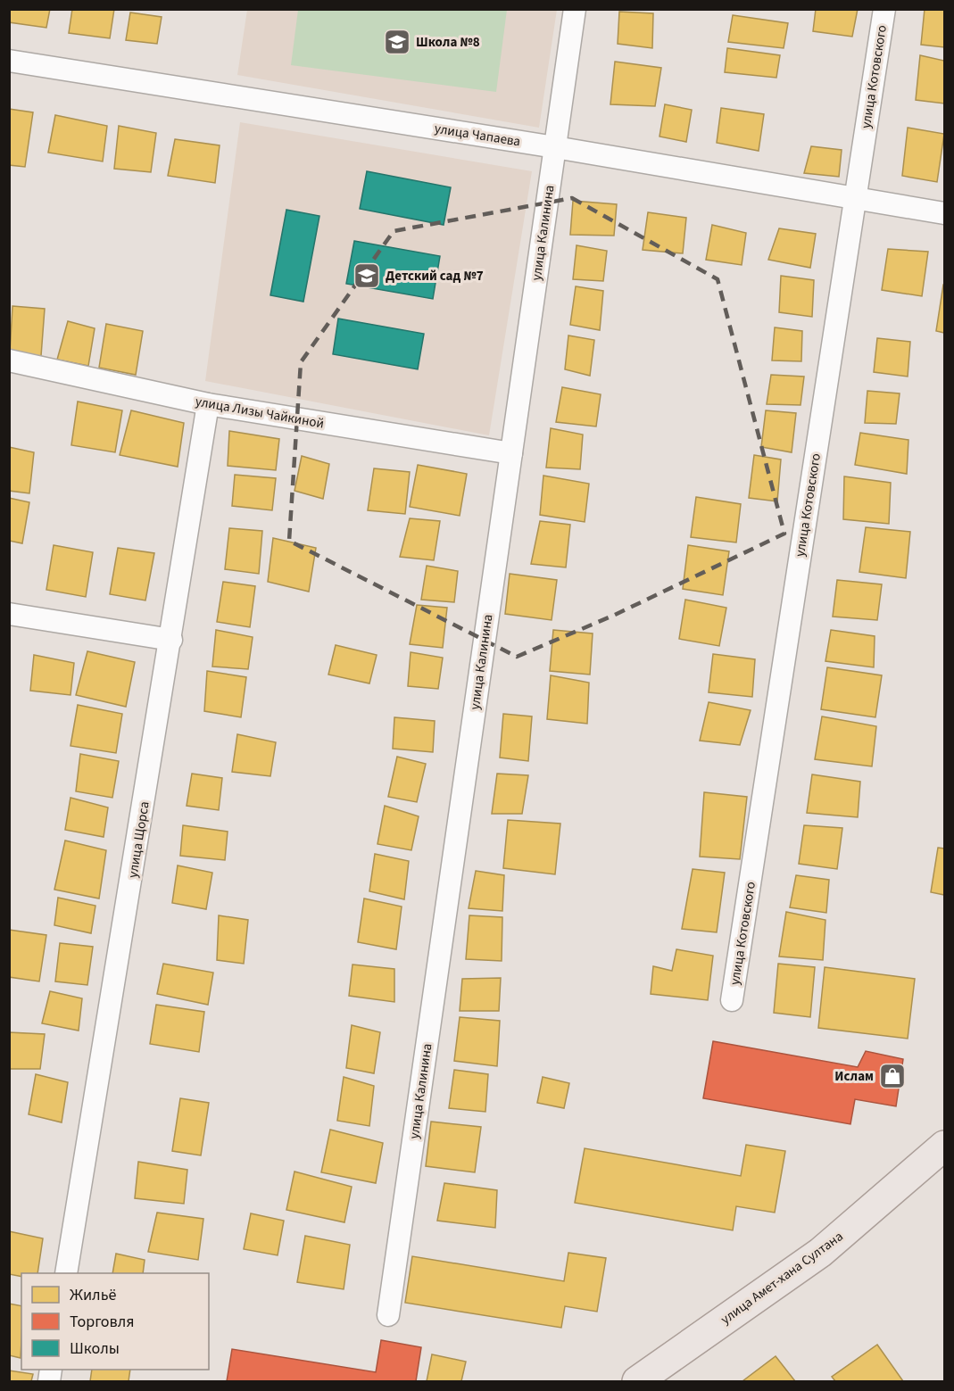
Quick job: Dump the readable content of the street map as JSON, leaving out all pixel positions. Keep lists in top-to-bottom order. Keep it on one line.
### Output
{"streets":{"main road":["улица Амет-хана Султана"],"street":["улица Котовского","улица Чапаева","улица Калинина","улица Лизы Чайкиной","улица Щорса"]},"crossings":[["улица Котовского","улица Чапаева"],["улица Чапаева","улица Калинина"],["улица Калинина","улица Лизы Чайкиной"],["улица Лизы Чайкиной","улица Щорса"]],"places":{"school or university":["Школа №8","Детский сад №7"],"shop":["Ислам"]},"legend":["Жильё","Торговля","Школы"]}
